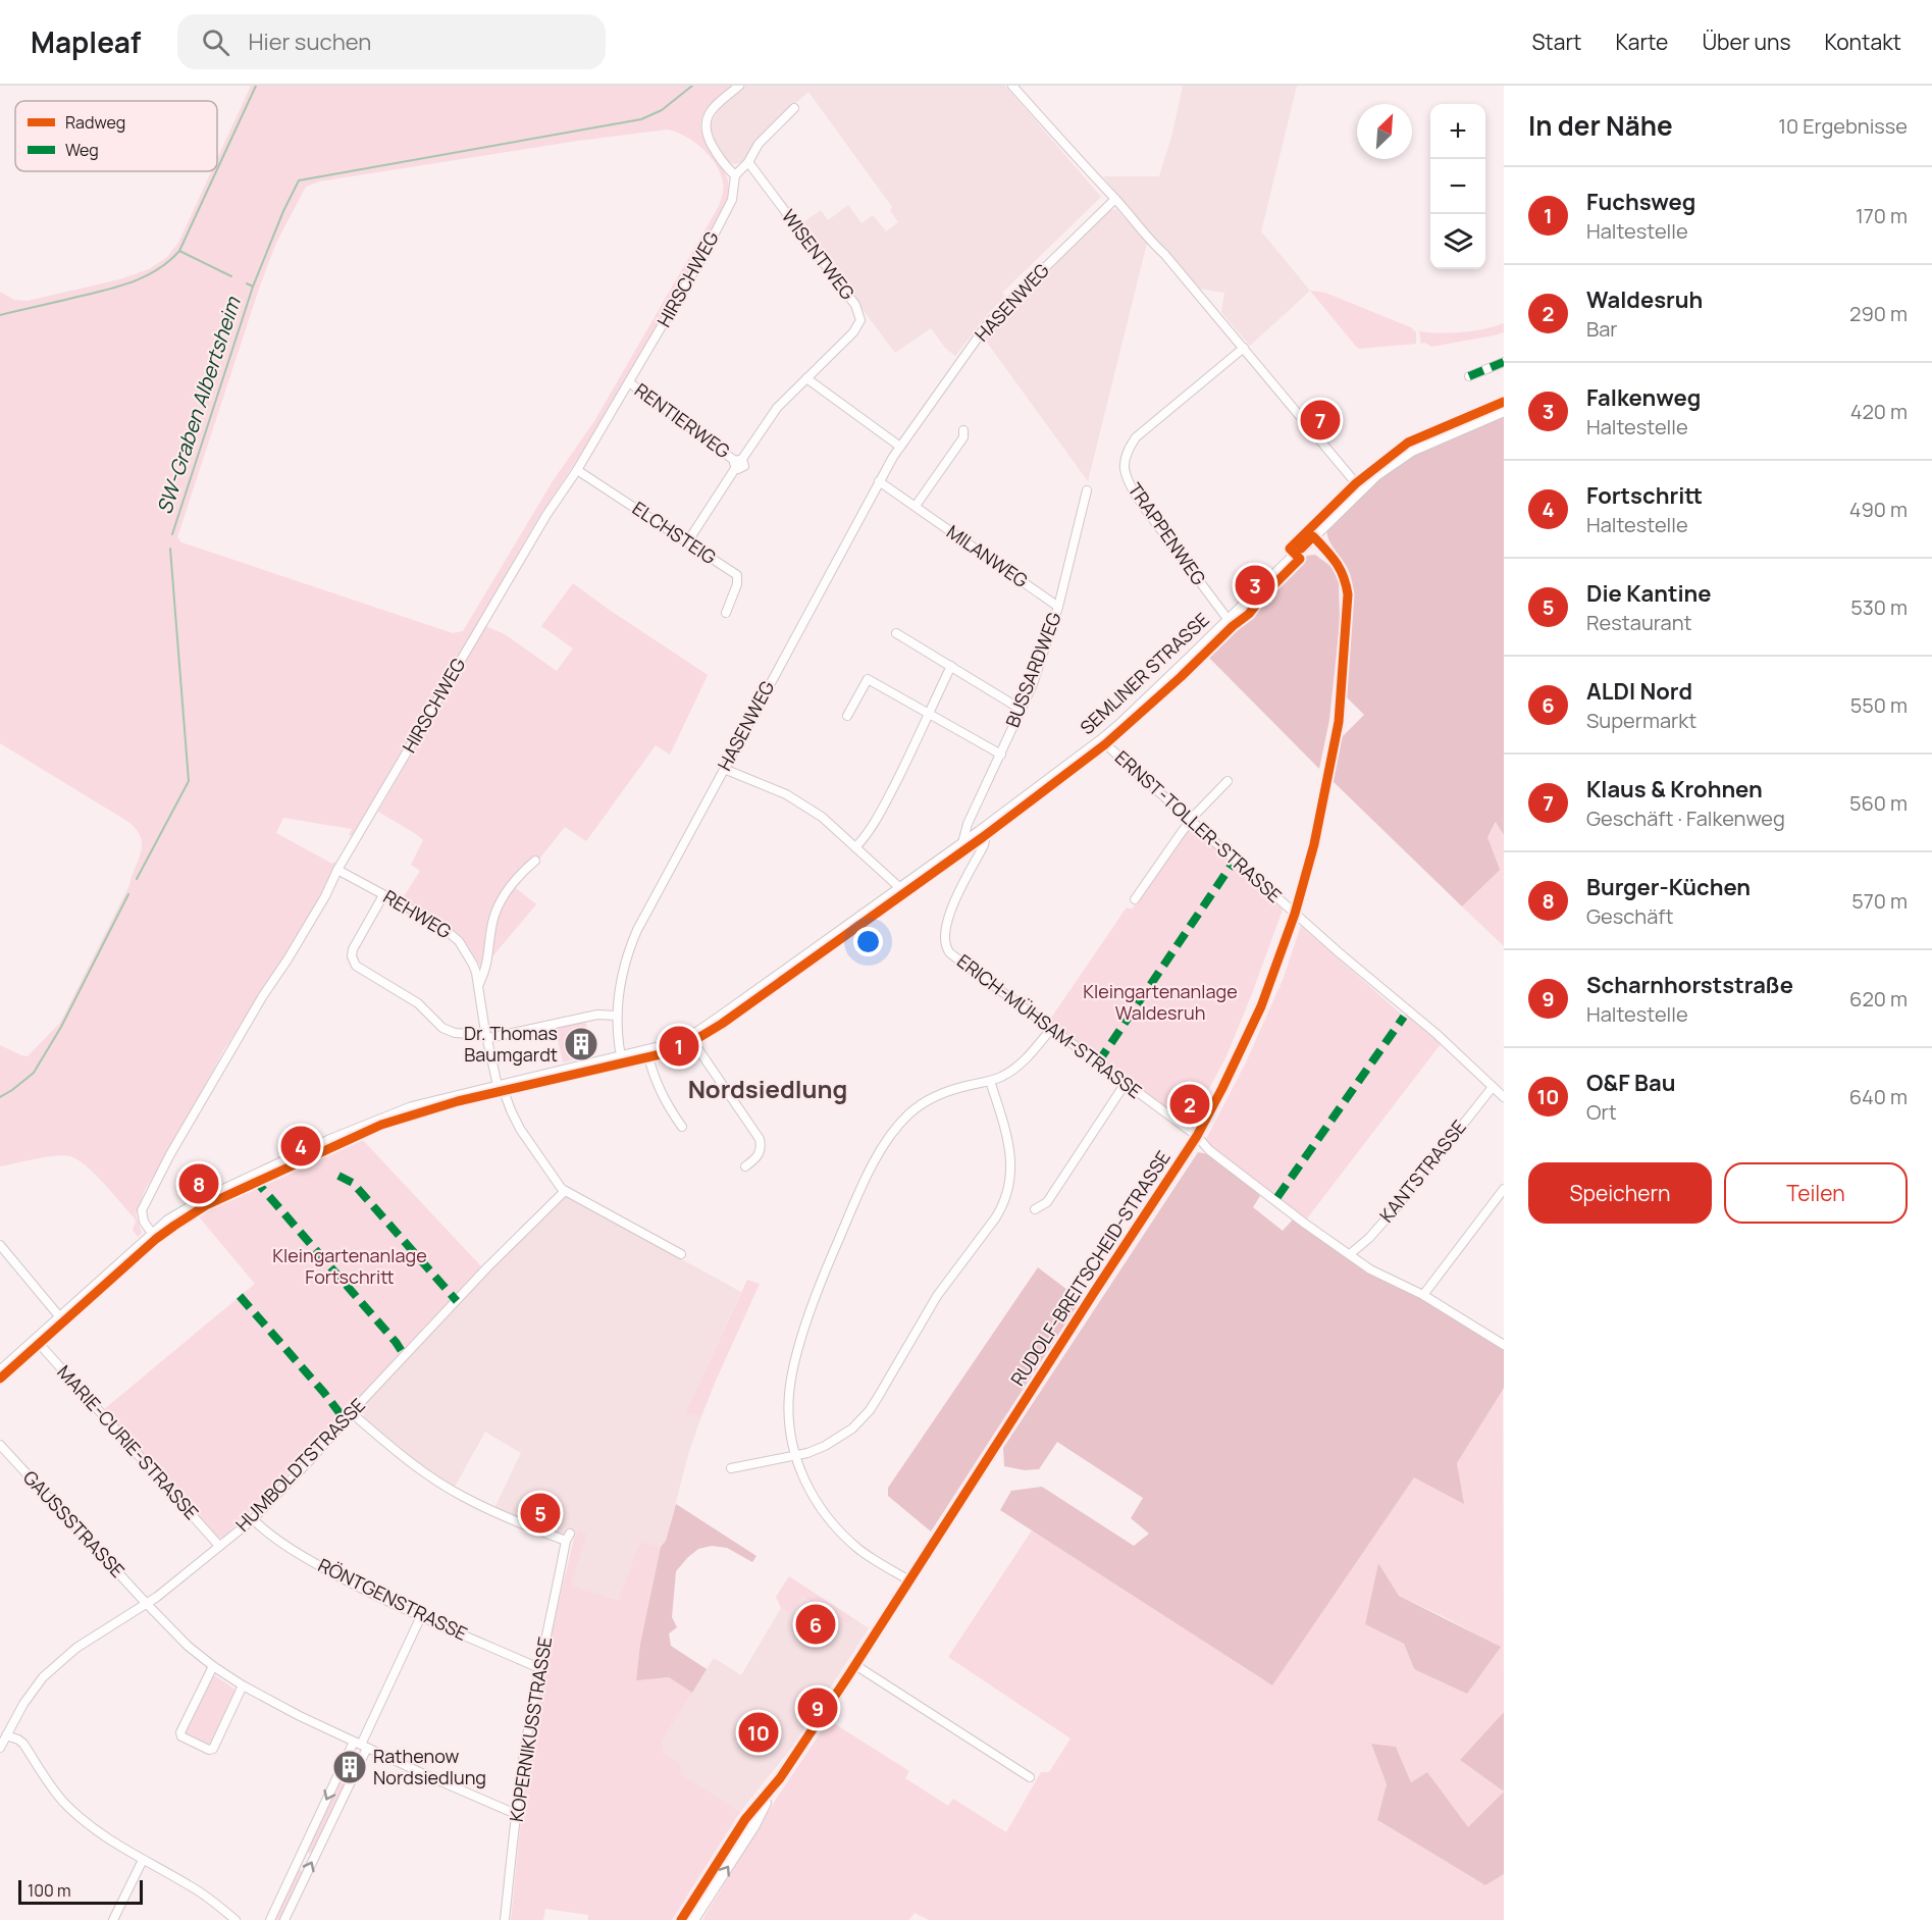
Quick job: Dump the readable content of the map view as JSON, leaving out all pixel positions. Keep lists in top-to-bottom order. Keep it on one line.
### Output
{"streets":{"street":["WISENTWEG","HIRSCHWEG","HASENWEG","RENTIERWEG","ELCHSTEIG","TRAPPENWEG","MILANWEG","BUSSARDWEG","SEMLINER STRASSE","ERNST-TOLLER-STRASSE","REHWEG","ERICH-MÜHSAM-STRASSE","KANTSTRASSE","RUDOLF-BREITSCHEID-STRASSE","MARIE-CURIE-STRASSE","HUMBOLDTSTRASSE","GAUSSSTRASSE","RÖNTGENSTRASSE","KOPERNIKUSSTRASSE"]},"crossings":[["WISENTWEG","RENTIERWEG"],["WISENTWEG","ELCHSTEIG"],["HIRSCHWEG","RENTIERWEG"],["HIRSCHWEG","ELCHSTEIG"],["HIRSCHWEG","SEMLINER STRASSE"],["HIRSCHWEG","REHWEG"],["HASENWEG","MILANWEG"],["HASENWEG","SEMLINER STRASSE"],["TRAPPENWEG","SEMLINER STRASSE"],["MILANWEG","BUSSARDWEG"],["BUSSARDWEG","SEMLINER STRASSE"],["SEMLINER STRASSE","ERNST-TOLLER-STRASSE"],["SEMLINER STRASSE","REHWEG"],["SEMLINER STRASSE","ERICH-MÜHSAM-STRASSE"],["SEMLINER STRASSE","RUDOLF-BREITSCHEID-STRASSE"],["SEMLINER STRASSE","MARIE-CURIE-STRASSE"],["ERNST-TOLLER-STRASSE","KANTSTRASSE"],["ERNST-TOLLER-STRASSE","RUDOLF-BREITSCHEID-STRASSE"],["REHWEG","HUMBOLDTSTRASSE"],["ERICH-MÜHSAM-STRASSE","KANTSTRASSE"],["ERICH-MÜHSAM-STRASSE","RUDOLF-BREITSCHEID-STRASSE"],["MARIE-CURIE-STRASSE","HUMBOLDTSTRASSE"],["HUMBOLDTSTRASSE","GAUSSSTRASSE"],["HUMBOLDTSTRASSE","RÖNTGENSTRASSE"],["HUMBOLDTSTRASSE","KOPERNIKUSSTRASSE"],["GAUSSSTRASSE","KOPERNIKUSSTRASSE"],["RÖNTGENSTRASSE","KOPERNIKUSSTRASSE"]],"districts":["Nordsiedlung"],"water":["SW-Graben Albertsheim"],"parks":["Kleingartenanlage Waldesruh","Kleingartenanlage Fortschritt"],"places":{"building":["Dr. Thomas Baumgardt","Rathenow Nordsiedlung"]},"legend":["Radweg","Weg"],"scale_bar":"100 m","north":"top right","page":{"header":"Mapleaf","search":"Hier suchen","nav":["Start","Karte","Über uns","Kontakt"],"heading":["In der Nähe","10 Ergebnisse"],"map_buttons":["+","−"],"list":[{"mark":"1","name":"Fuchsweg","note":"Haltestelle","value":"170 m"},{"mark":"2","name":"Waldesruh","note":"Bar","value":"290 m"},{"mark":"3","name":"Falkenweg","note":"Haltestelle","value":"420 m"},{"mark":"4","name":"Fortschritt","note":"Haltestelle","value":"490 m"},{"mark":"5","name":"Die Kantine","note":"Restaurant","value":"530 m"},{"mark":"6","name":"ALDI Nord","note":"Supermarkt","value":"550 m"},{"mark":"7","name":"Klaus & Krohnen","note":"Geschäft · Falkenweg","value":"560 m"},{"mark":"8","name":"Burger-Küchen","note":"Geschäft","value":"570 m"},{"mark":"9","name":"Scharnhorststraße","note":"Haltestelle","value":"620 m"},{"mark":"10","name":"O&F Bau","note":"Ort","value":"640 m"}],"pins":["7","3","1","2","4","8","5","6","9","10"],"buttons":["Speichern","Teilen"],"scale":"100 m"}}
